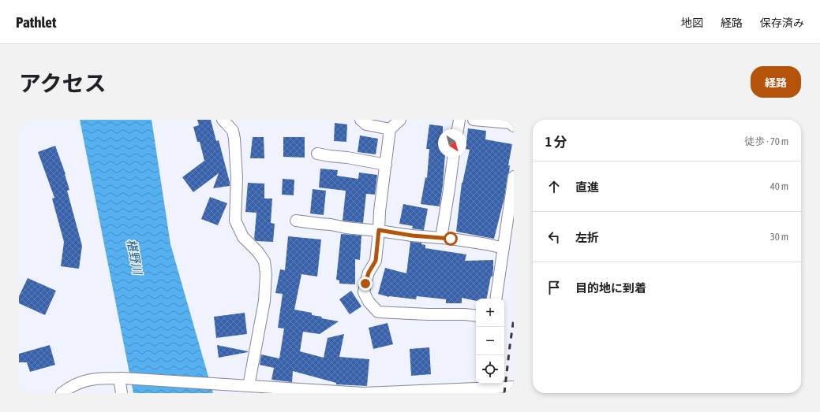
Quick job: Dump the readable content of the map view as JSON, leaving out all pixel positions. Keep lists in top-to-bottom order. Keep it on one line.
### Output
{"water":["椹野川"],"north":"bottom right","page":{"header":"Pathlet","nav":["地図","経路","保存済み"],"title":"アクセス","buttons":"経路","heading":["1 分","徒歩 · 70 m"],"list":[["直進","40 m"],["左折","30 m"],"目的地に到着"],"map_buttons":["+","−"]}}
